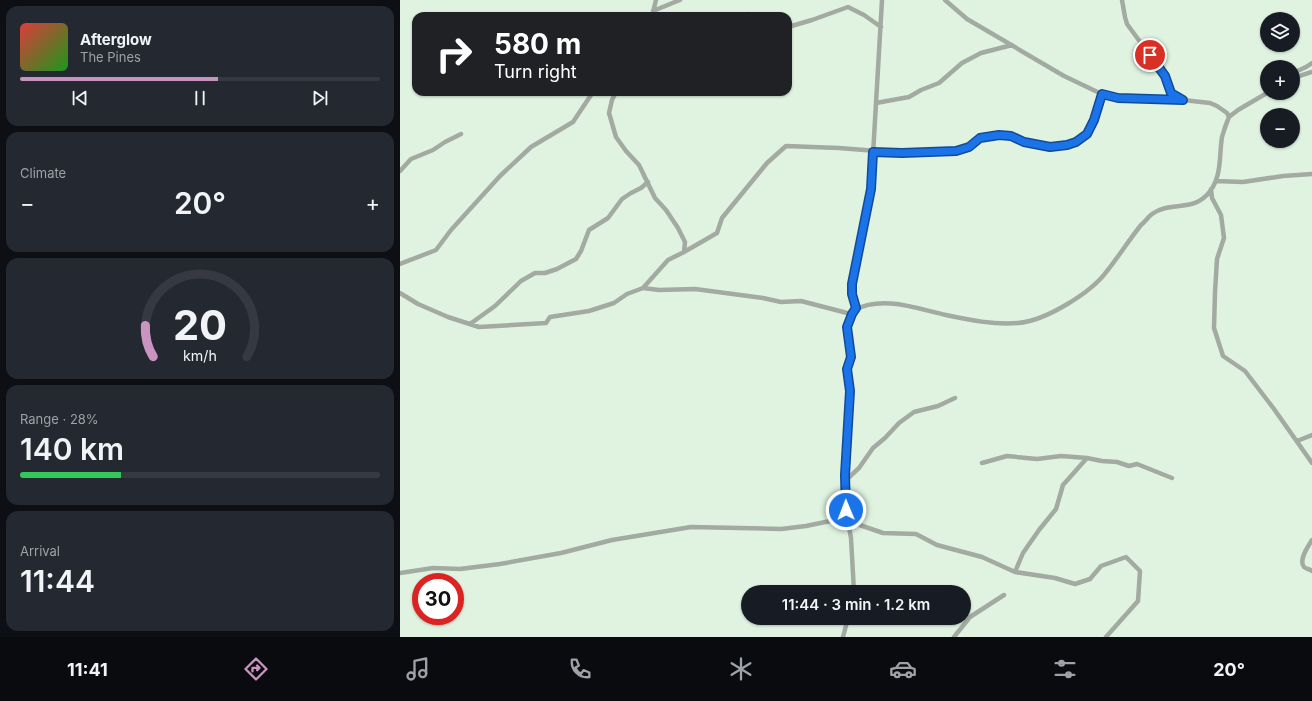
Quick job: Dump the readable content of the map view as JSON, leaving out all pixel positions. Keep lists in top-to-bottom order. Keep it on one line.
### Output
{"page":{"map_buttons":["+","−"],"turn":["580 m","Turn right"],"song":["Afterglow","The Pines"],"tile":["Climate",["Range · 28%","140 km"],["Arrival","11:44"]],"heat":["−","20°","+"],"limit":"30","trip":"11:44 · 3 min · 1.2 km","tabs":["11:41","20°"],"gauge":["20","km/h"]}}
